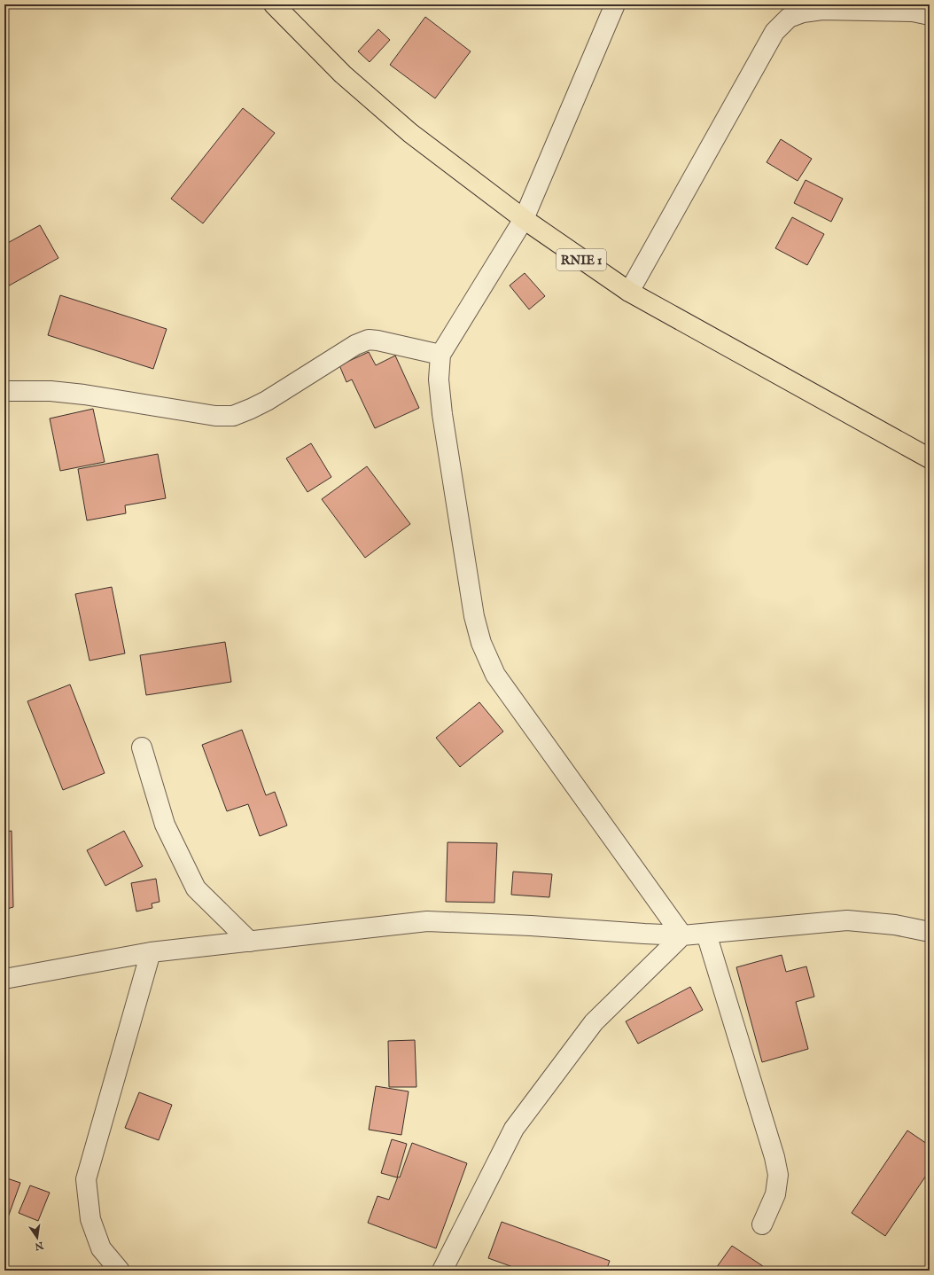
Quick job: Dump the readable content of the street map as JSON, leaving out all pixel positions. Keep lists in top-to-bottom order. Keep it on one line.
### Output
{"streets":{"highway":["RNIE 1"]},"north":"bottom"}
